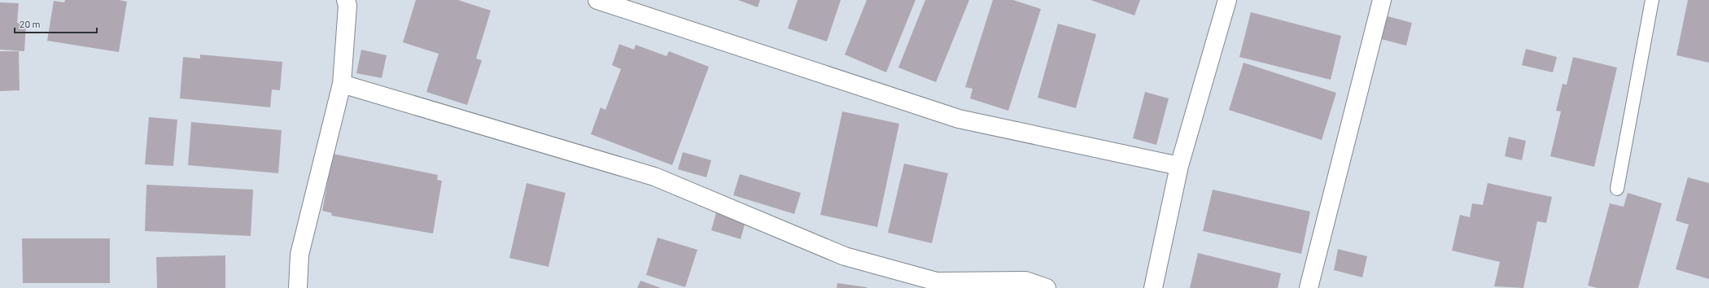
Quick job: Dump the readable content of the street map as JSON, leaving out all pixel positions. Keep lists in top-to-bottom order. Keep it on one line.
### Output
{"scale_bar":"20 m"}
